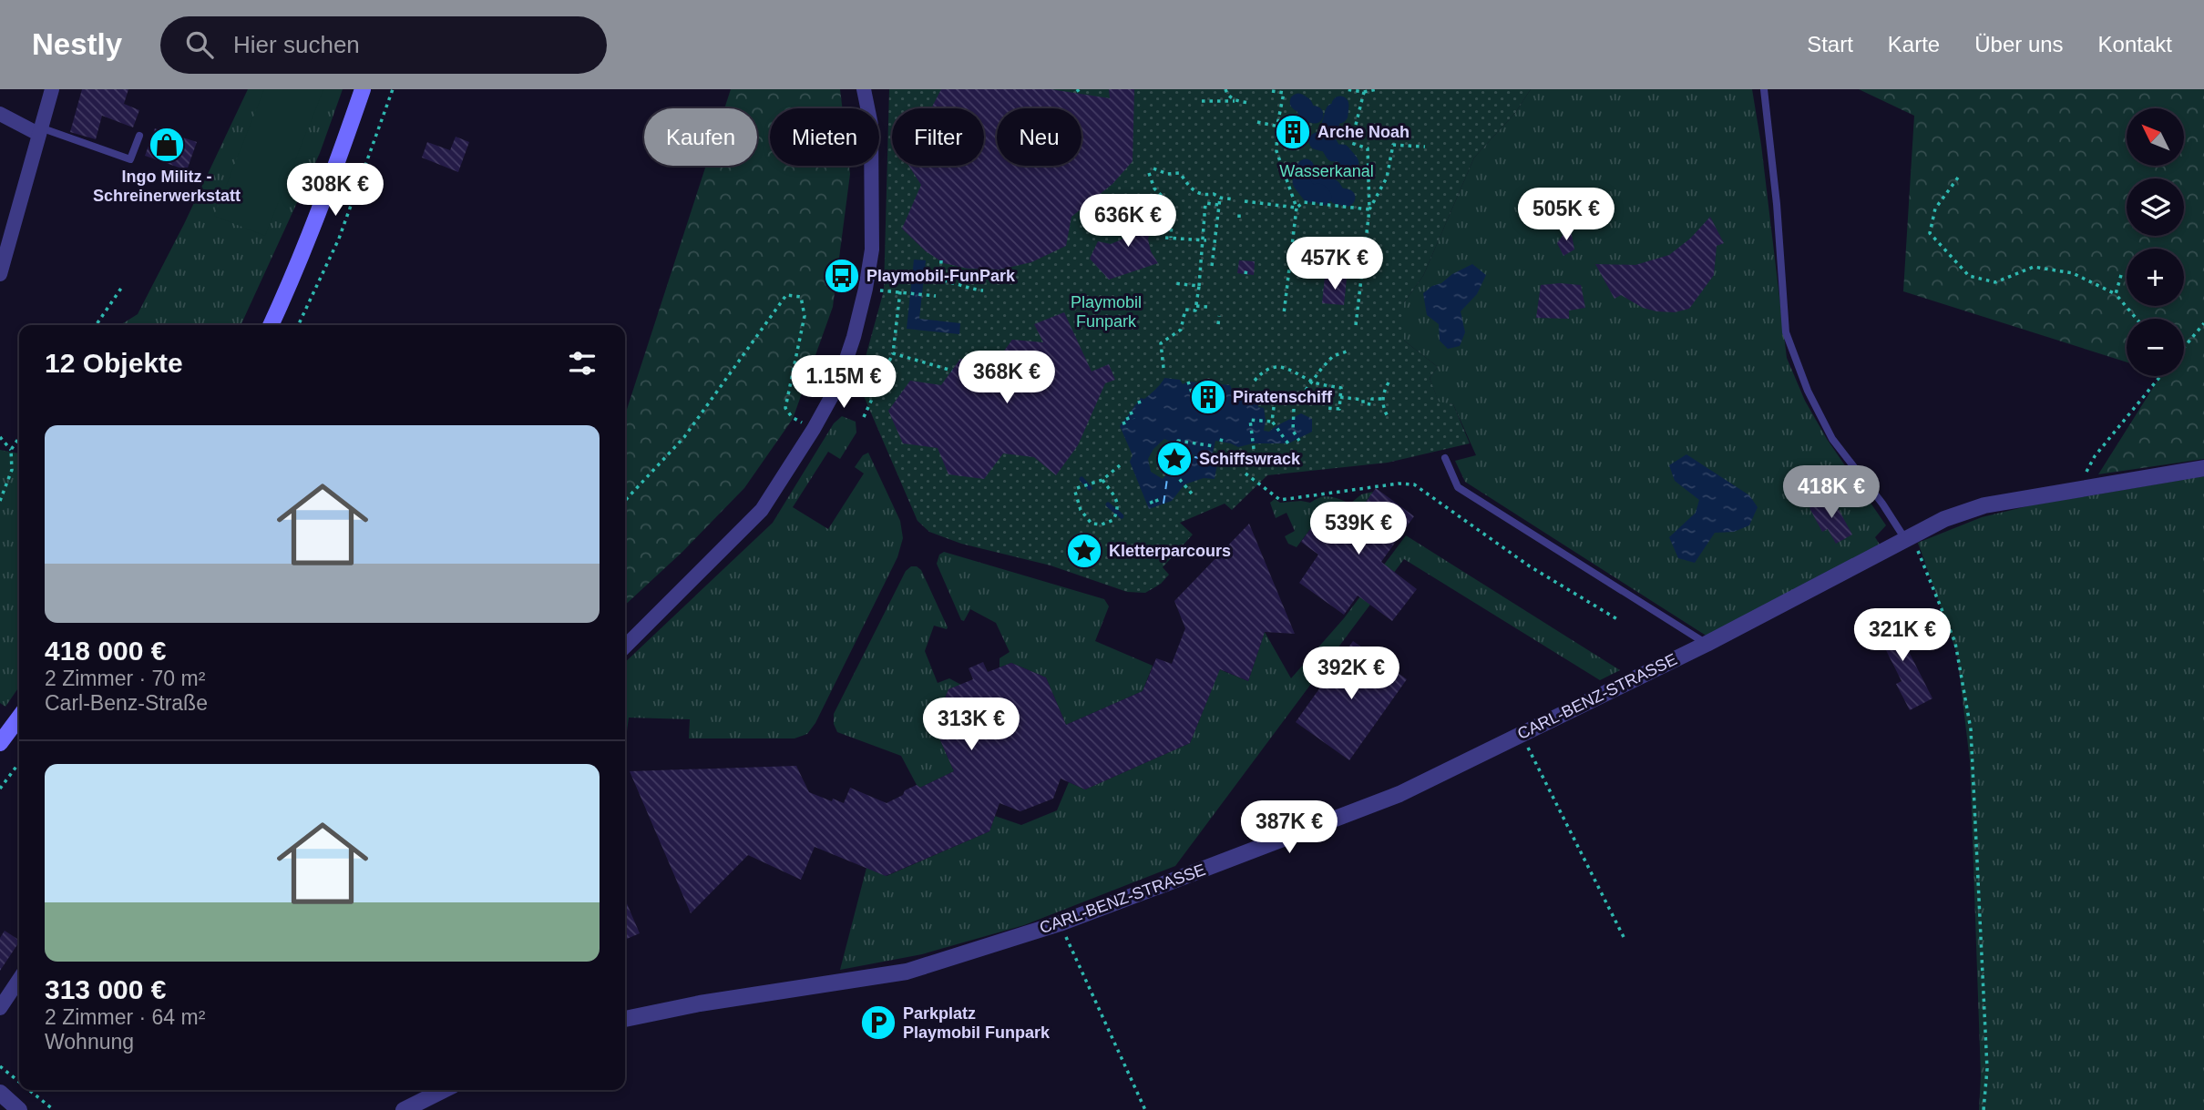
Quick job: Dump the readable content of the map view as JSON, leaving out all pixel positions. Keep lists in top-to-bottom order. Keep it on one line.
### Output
{"streets":{"street":["CARL-BENZ-STRASSE"]},"parks":["Wasserkanal","Playmobil Funpark"],"places":{"building":["Arche Noah","Piratenschiff"],"shop":["Ingo Militz - Schreinerwerkstatt"],"bus stop":["Playmobil-FunPark"],"place":["Schiffswrack","Kletterparcours"],"parking":["Parkplatz Playmobil Funpark"]},"north":"top left","page":{"header":"Nestly","search":"Hier suchen","nav":["Start","Karte","Über uns","Kontakt"],"map_buttons":["+","−"],"chip":["Kaufen","Mieten","Filter","Neu"],"price":["308K €","505K €","636K €","457K €","368K €","1.15M €","418K €","539K €","321K €","392K €","313K €","387K €"],"heading":"12 Objekte","list":[{"name":"418 000 €","note":"2 Zimmer · 70 m² · Carl-Benz-Straße"},{"name":"313 000 €","note":"2 Zimmer · 64 m² · Wohnung"}]}}
